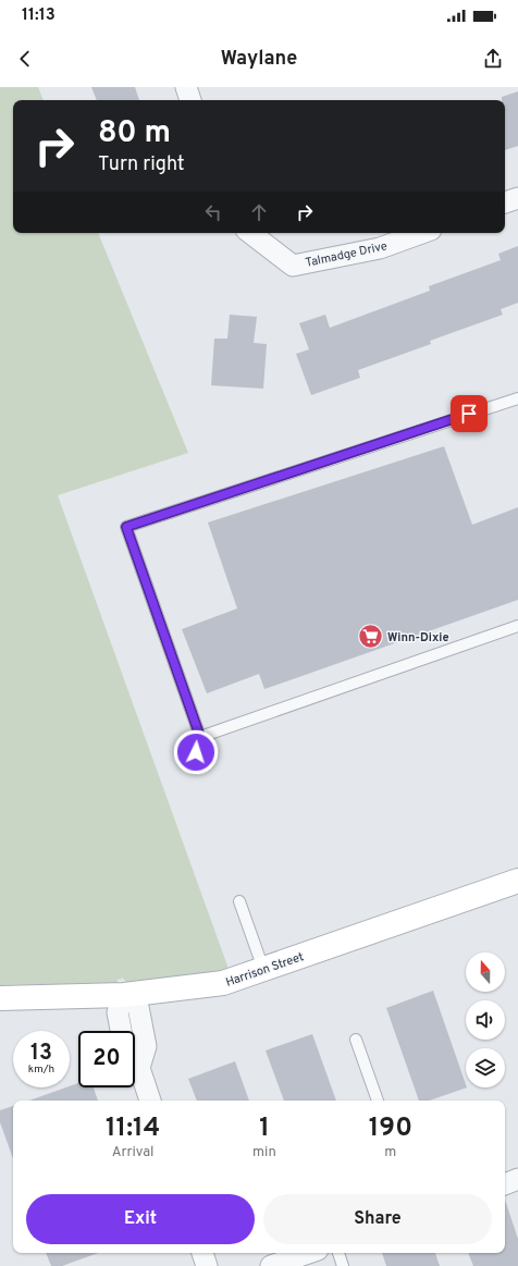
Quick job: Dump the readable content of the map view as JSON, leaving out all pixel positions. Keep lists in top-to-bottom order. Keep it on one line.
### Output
{"streets":{"street":["Talmadge Drive","Harrison Street"]},"places":{"supermarket":["Winn-Dixie"]},"north":"top","page":{"status":"11:13","header":"Waylane","turn":["80 m","Turn right"],"speed":"13 km/h","limit":"20","eta":["11:14","Arrival","1","min","190","m"],"buttons":["Exit","Share"]}}
